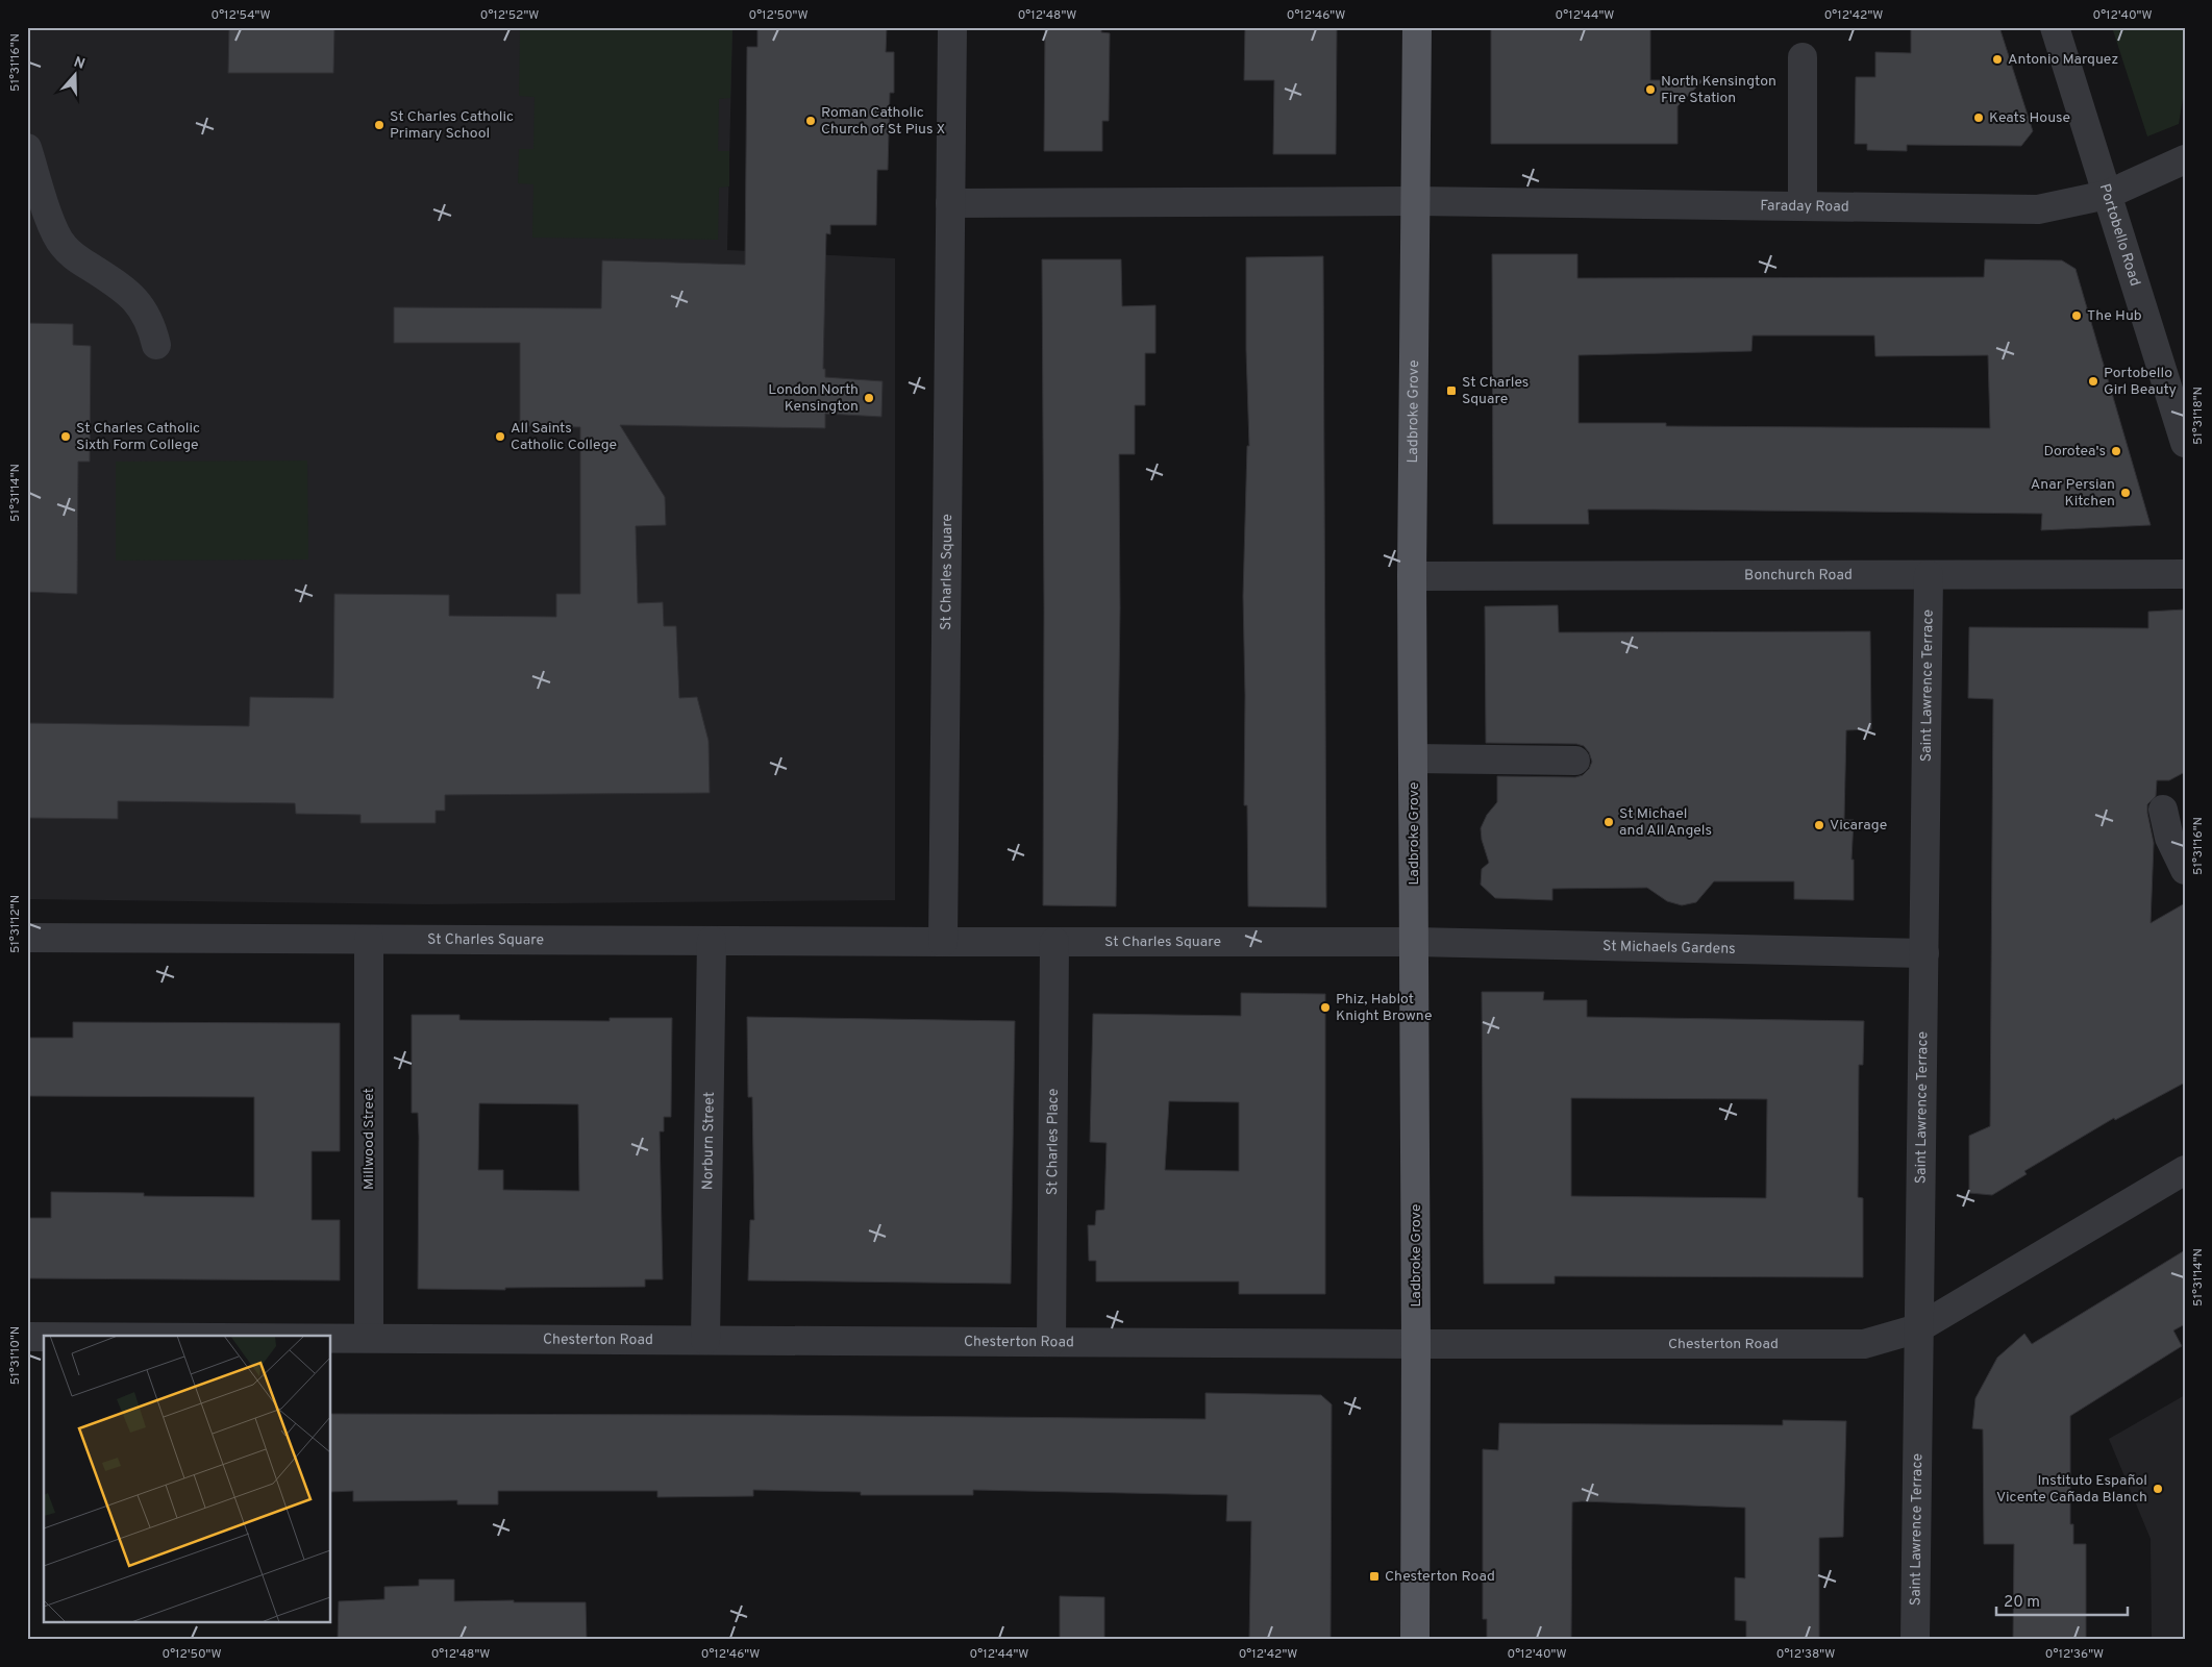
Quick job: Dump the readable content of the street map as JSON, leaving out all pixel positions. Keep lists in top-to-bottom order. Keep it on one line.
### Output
{"streets":{"main road":["Ladbroke Grove"],"street":["Faraday Road","Portobello Road","St Charles Square","Bonchurch Road","Saint Lawrence Terrace","St Michaels Gardens","Millwood Street","Norburn Street","St Charles Place","Chesterton Road"]},"crossings":[["Faraday Road","Portobello Road"],["Faraday Road","Ladbroke Grove"],["Ladbroke Grove","St Charles Square"],["Ladbroke Grove","Bonchurch Road"],["Ladbroke Grove","St Michaels Gardens"],["Ladbroke Grove","Chesterton Road"],["St Charles Square","St Michaels Gardens"],["St Charles Square","Millwood Street"],["St Charles Square","Norburn Street"],["St Charles Square","St Charles Place"],["Bonchurch Road","Saint Lawrence Terrace"],["Saint Lawrence Terrace","St Michaels Gardens"],["Saint Lawrence Terrace","Chesterton Road"],["Millwood Street","Chesterton Road"],["Norburn Street","Chesterton Road"],["St Charles Place","Chesterton Road"]],"places":{"other":["Antonio Marquez","North Kensington Fire Station","Keats House","Roman Catholic Church of St Pius X","St Charles Catholic Primary School","The Hub","Portobello Girl Beauty","London North Kensington","St Charles Catholic Sixth Form College","All Saints Catholic College","Dorotea's","Anar Persian Kitchen","St Michael and All Angels","Vicarage","Phiz, Hablot Knight Browne","Instituto Español Vicente Cañada Blanch"],"transit":["St Charles Square","Chesterton Road"]},"scale_bar":"20 m","north":"top","coordinates":["0°12'54\"W","0°12'52\"W","0°12'50\"W","0°12'48\"W","0°12'46\"W","0°12'44\"W","0°12'42\"W","0°12'40\"W","51°31'16\"N","51°31'18\"N","51°31'14\"N","51°31'12\"N","51°31'10\"N","0°12'38\"W","0°12'36\"W"]}
